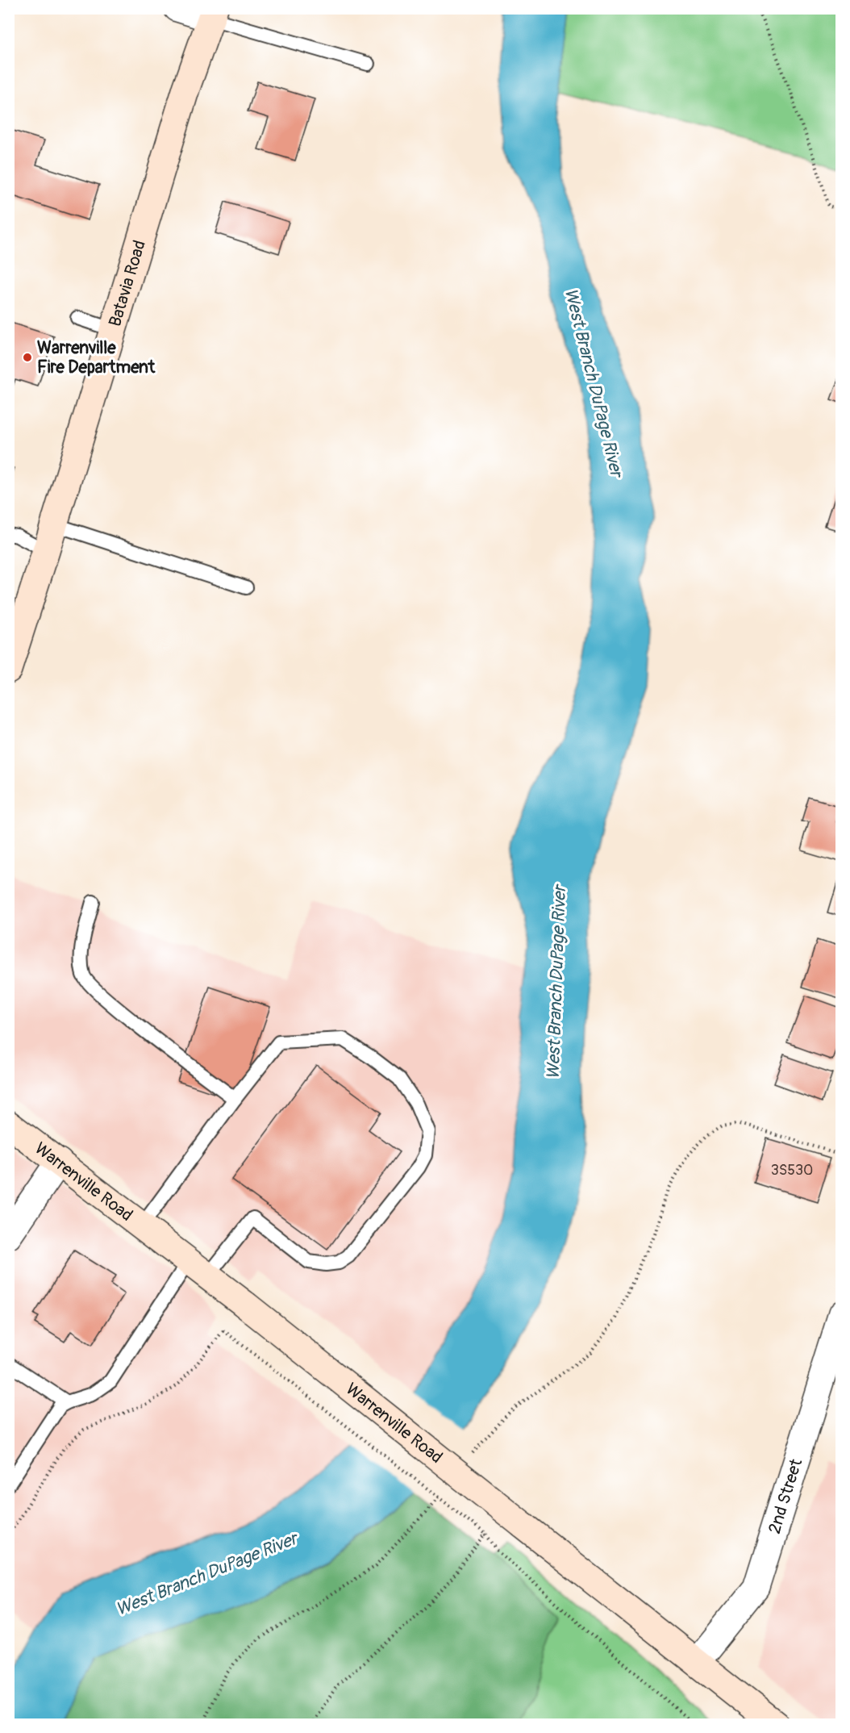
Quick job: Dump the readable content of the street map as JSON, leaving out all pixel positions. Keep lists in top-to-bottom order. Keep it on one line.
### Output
{"streets":{"main road":["Batavia Road","Warrenville Road"],"street":["2nd Street"]},"crossings":[["Warrenville Road","2nd Street"]],"water":["West Branch DuPage River"],"places":["Warrenville Fire Department"],"house_numbers":["3S530"]}
